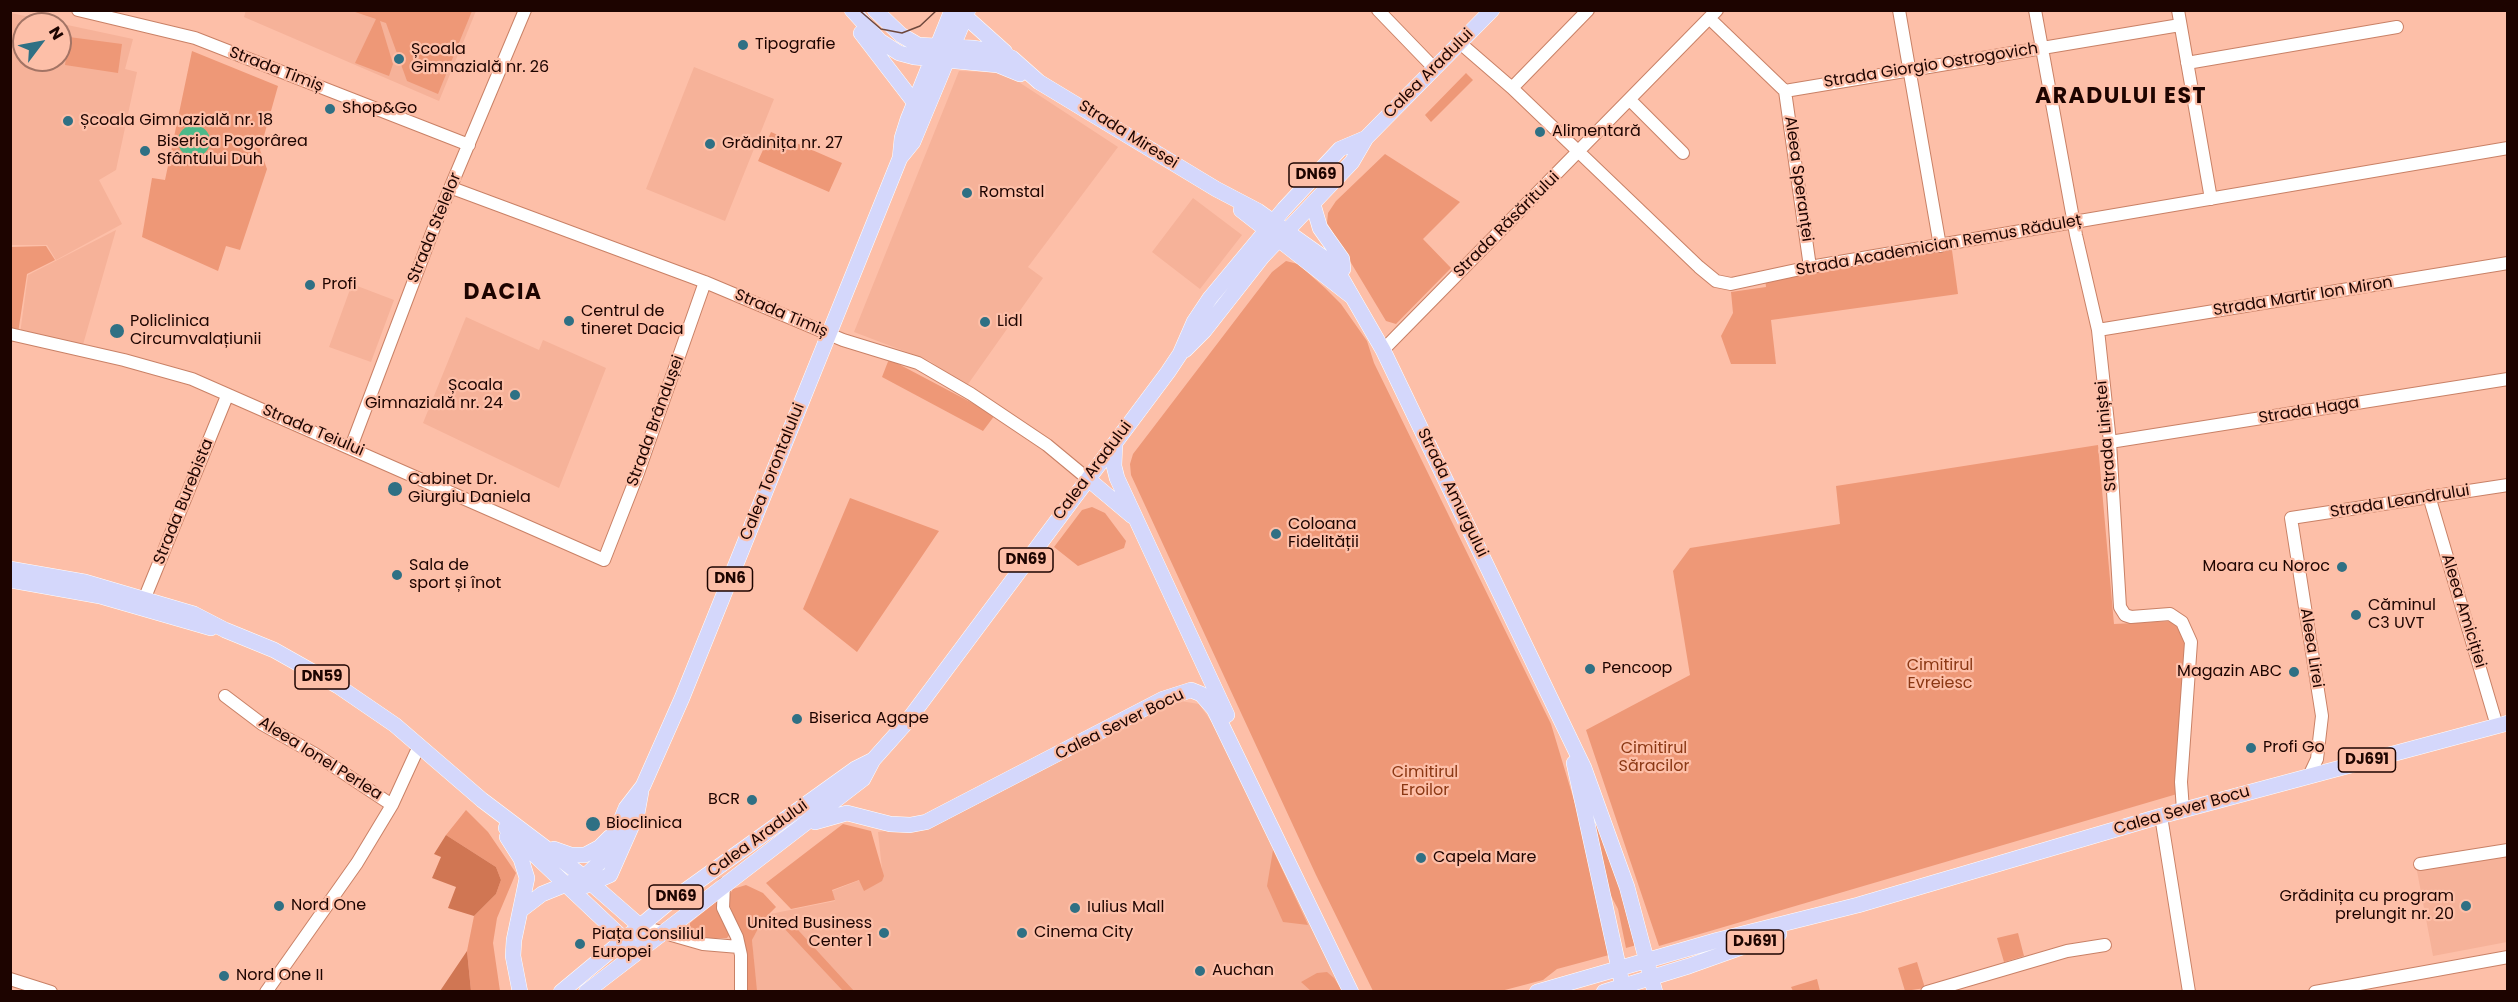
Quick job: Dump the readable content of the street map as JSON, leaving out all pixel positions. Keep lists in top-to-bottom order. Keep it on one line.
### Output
{"streets":{"main road":["Calea Aradului","Strada Miresei","DN69","Calea Torontalului","Strada Amurgului","DN6","DN59","Calea Sever Bocu","DJ691"],"street":["Strada Giorgio Ostrogovich","Strada Timiș","Aleea Speranței","Strada Răsăritului","Strada Stelelor","Strada Academician Remus Răduleț","Strada Martir Ion Miron","Strada Haga","Strada Brândușei","Strada Teiului","Strada Liniștei","Strada Burebista","Strada Leandrului","Aleea Amiciției","Aleea Lirei","Aleea Ionel Perlea"]},"crossings":[["Strada Giorgio Ostrogovich","Aleea Speranței"],["Strada Giorgio Ostrogovich","Strada Liniștei"],["Strada Timiș","Calea Aradului"],["Strada Timiș","Strada Stelelor"],["Strada Timiș","Strada Brândușei"],["Strada Timiș","Calea Torontalului"],["Calea Aradului","Strada Miresei"],["Calea Aradului","Strada Academician Remus Răduleț"],["Calea Aradului","Strada Amurgului"],["Calea Aradului","Calea Sever Bocu"],["Strada Miresei","Calea Torontalului"],["Strada Miresei","Strada Amurgului"],["Aleea Speranței","Strada Academician Remus Răduleț"],["Strada Răsăritului","Strada Academician Remus Răduleț"],["Strada Răsăritului","Strada Amurgului"],["Strada Stelelor","Strada Teiului"],["Strada Academician Remus Răduleț","Strada Liniștei"],["Strada Martir Ion Miron","Strada Liniștei"],["Strada Haga","Strada Liniștei"],["Strada Brândușei","Strada Teiului"],["Strada Teiului","Strada Burebista"],["Strada Liniștei","Calea Sever Bocu"],["Calea Torontalului","DN6"],["Calea Torontalului","DN59"],["Strada Amurgului","Calea Sever Bocu"],["Strada Burebista","DN59"],["Strada Leandrului","Aleea Amiciției"],["Strada Leandrului","Aleea Lirei"],["DN6","DN59"],["Aleea Amiciției","Calea Sever Bocu"],["Aleea Lirei","Calea Sever Bocu"],["DN59","Aleea Ionel Perlea"]],"districts":["ARADULUI EST","DACIA"],"parks":["Cimitirul Evreiesc","Cimitirul Săracilor","Cimitirul Eroilor"],"places":["Tipografie","Școala Gimnazială nr. 26","Shop&Go","Școala Gimnazială nr. 18","Alimentară","Grădinița nr. 27","Biserica Pogorârea Sfântului Duh","Romstal","Profi","Centrul de tineret Dacia","Lidl","Policlinica Circumvalațiunii","Școala Gimnazială nr. 24","Cabinet Dr. Giurgiu Daniela","Coloana Fidelității","Moara cu Noroc","Sala de sport și înot","Căminul C3 UVT","Pencoop","Magazin ABC","Biserica Agape","Profi Go","BCR","Bioclinica","Capela Mare","Nord One","Grădinița cu program prelungit nr. 20","Iulius Mall","United Business Center 1","Cinema City","Piața Consiliul Europei","Auchan","Nord One II"],"north":"top right"}
